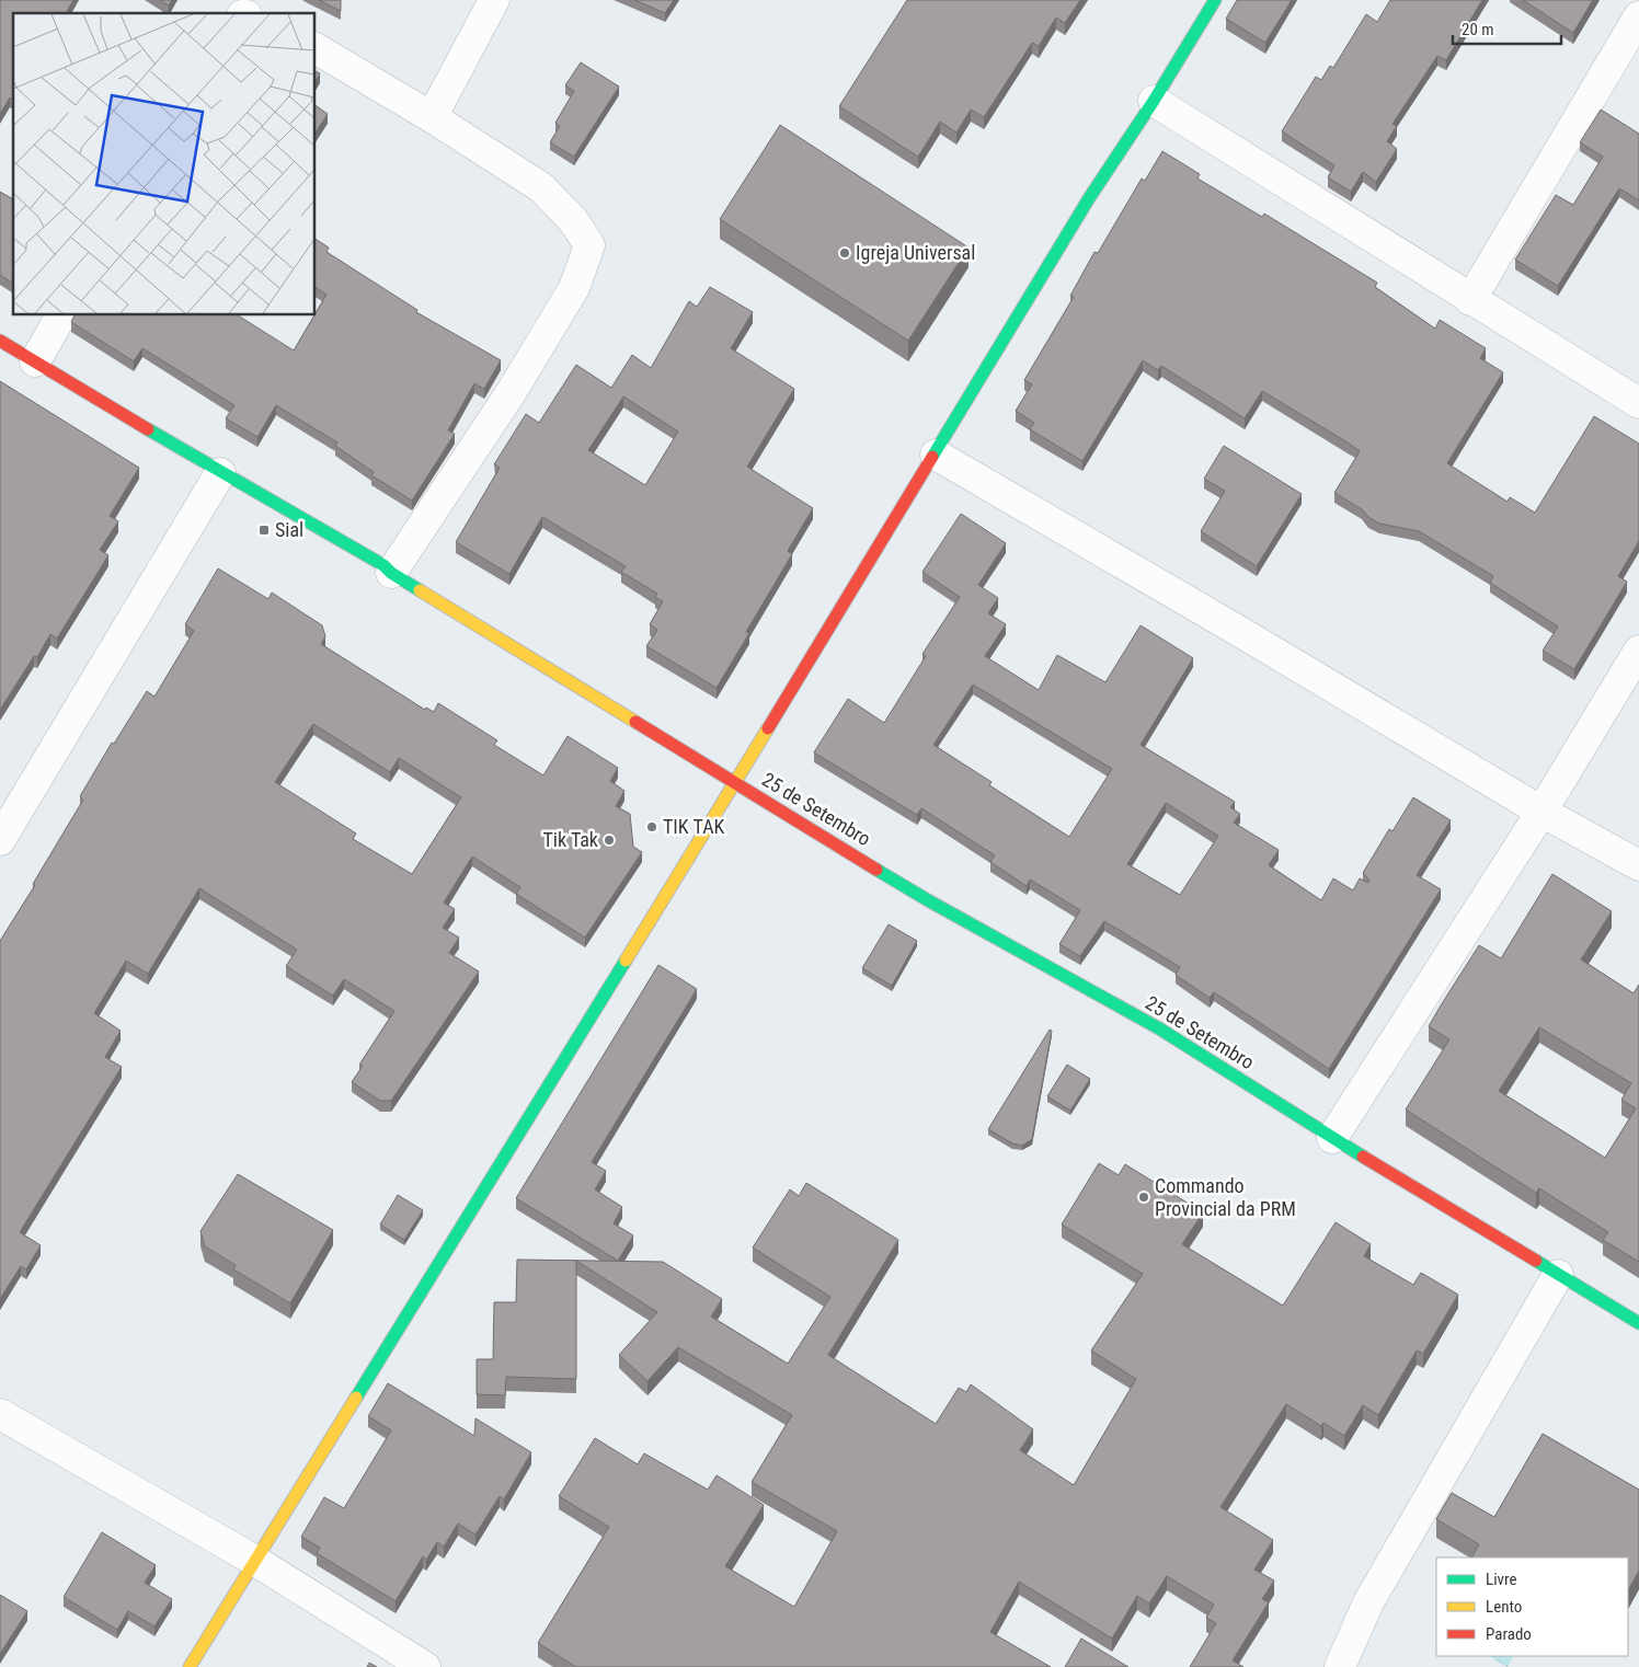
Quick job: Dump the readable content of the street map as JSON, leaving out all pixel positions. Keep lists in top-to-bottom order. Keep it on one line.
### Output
{"streets":{"street":["25 de Setembro"]},"places":{"other":["Igreja Universal","TIK TAK","Tik Tak","Commando Provincial da PRM"],"transit":["Sial"]},"legend":["Livre","Lento","Parado"],"scale_bar":"20 m"}
